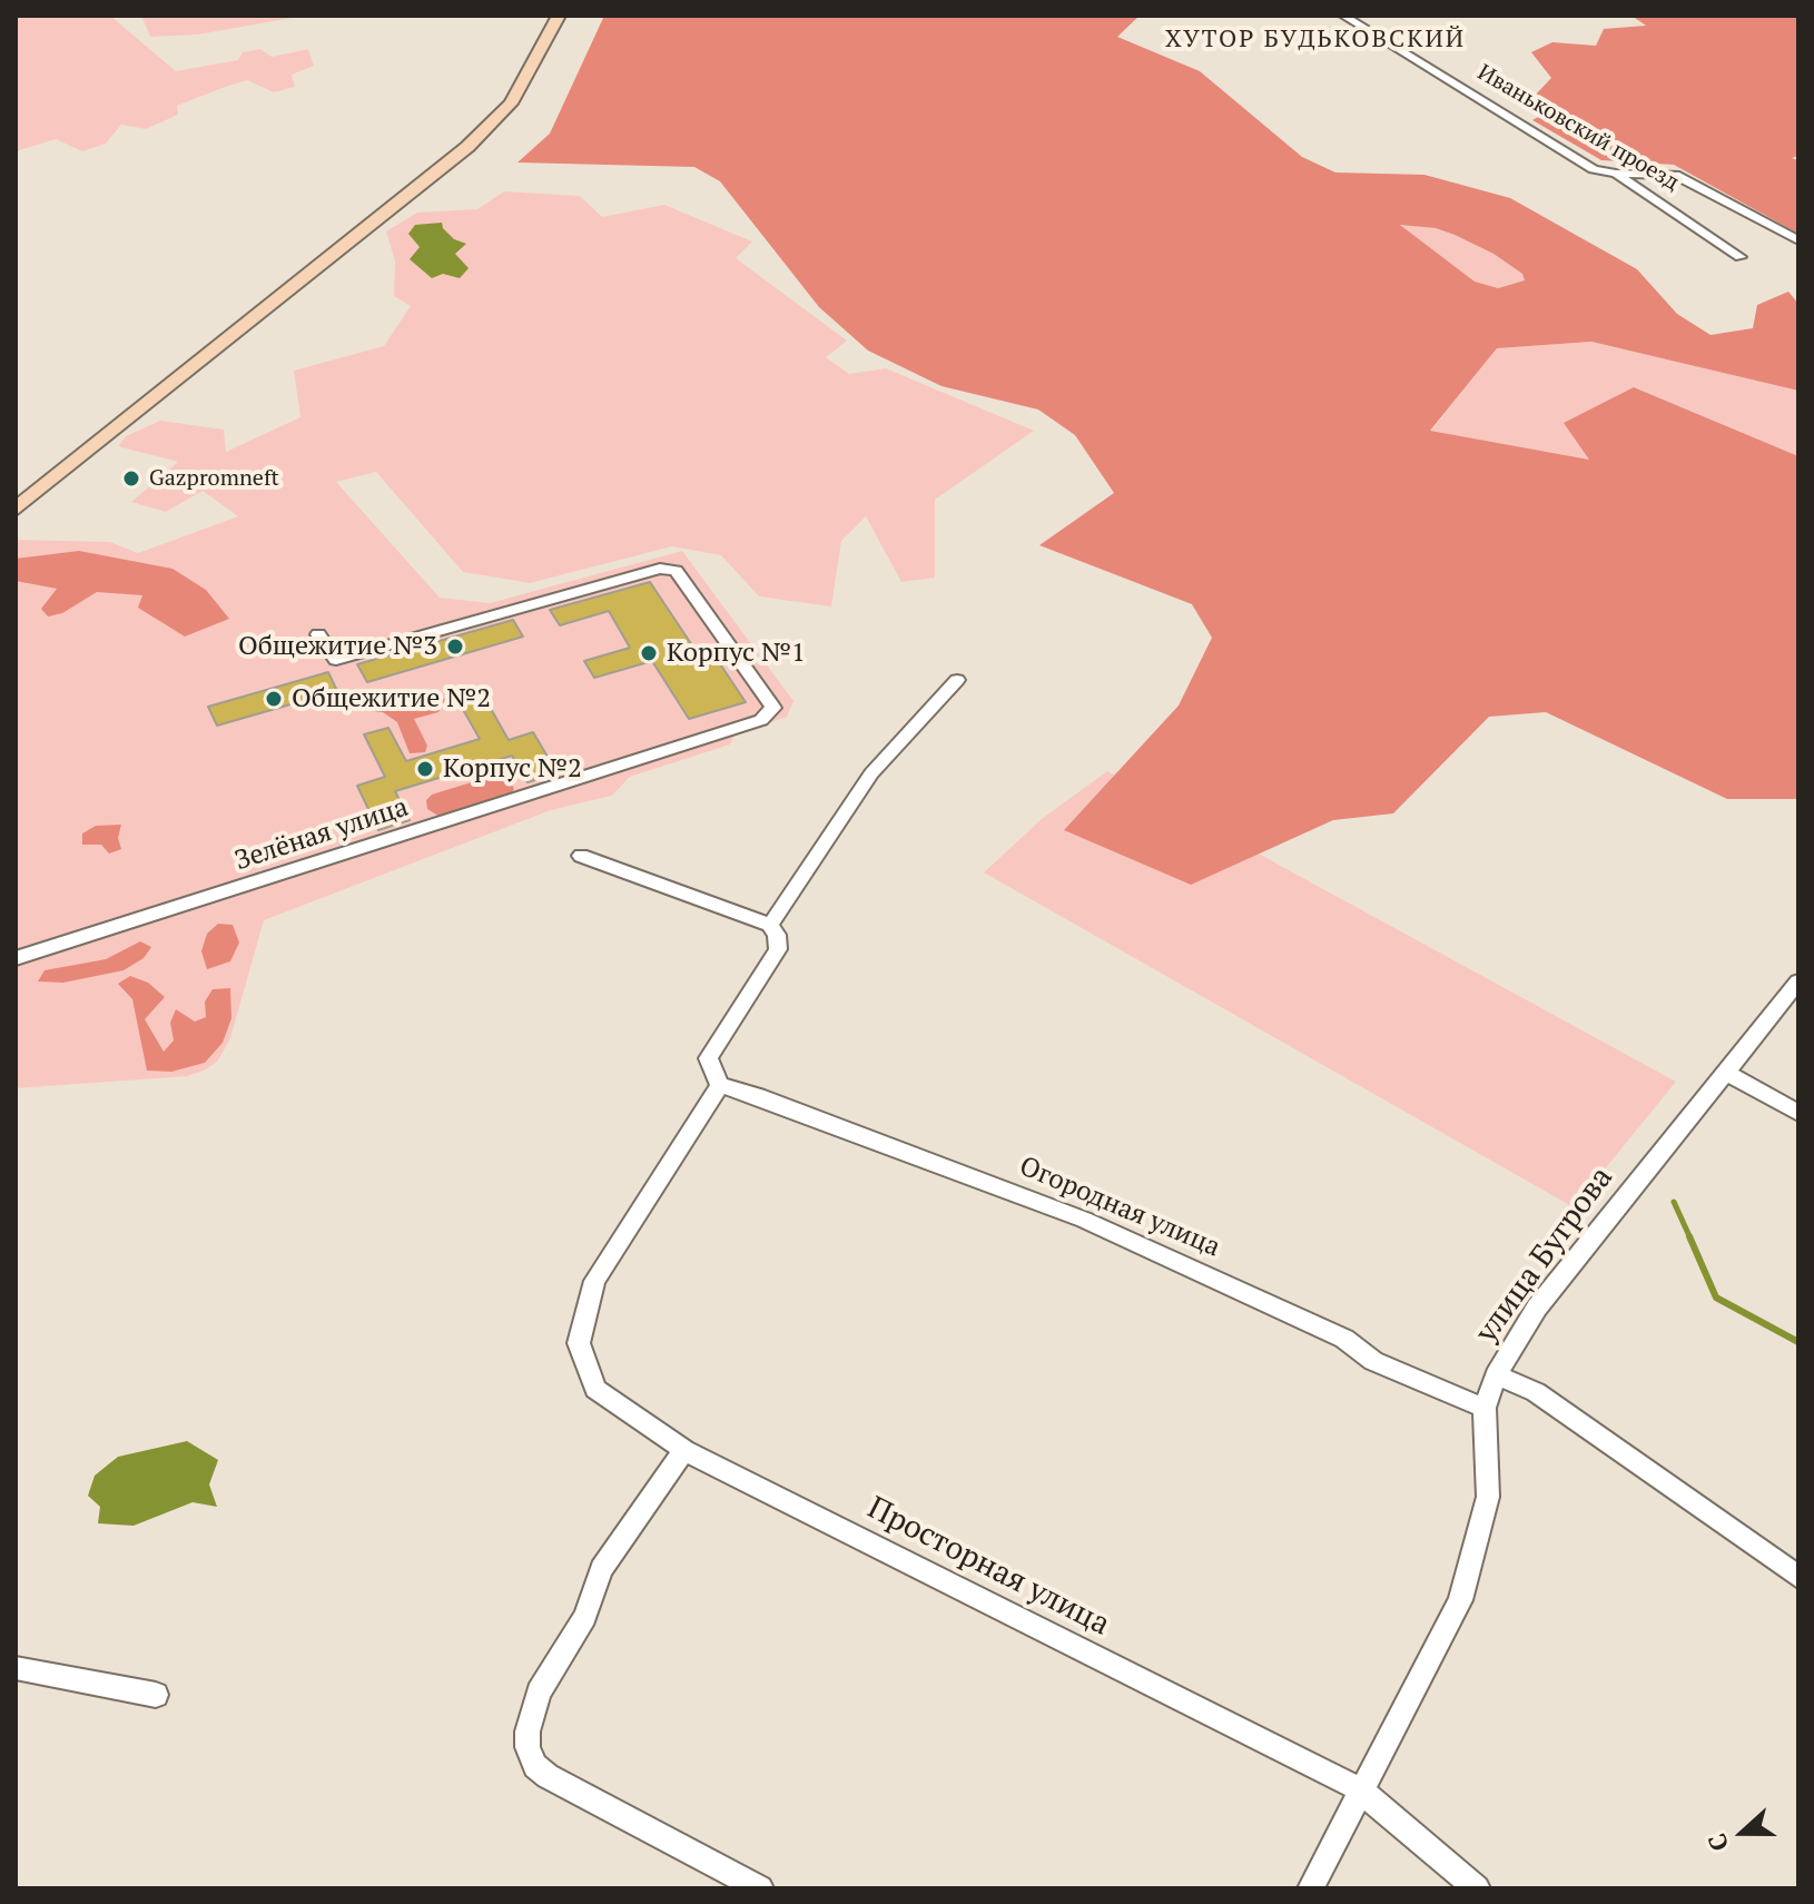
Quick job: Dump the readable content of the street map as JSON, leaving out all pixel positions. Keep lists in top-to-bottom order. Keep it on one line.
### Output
{"streets":{"street":["Иваньковский проезд","Зелёная улица","Огородная улица","улица Бугрова","Просторная улица"]},"crossings":[["Огородная улица","улица Бугрова"],["Огородная улица","Просторная улица"],["улица Бугрова","Просторная улица"]],"districts":["ХУТОР БУДЬКОВСКИЙ"],"places":["Gazpromneft","Общежитие №3","Корпус №1","Общежитие №2","Корпус №2"],"north":"left"}
